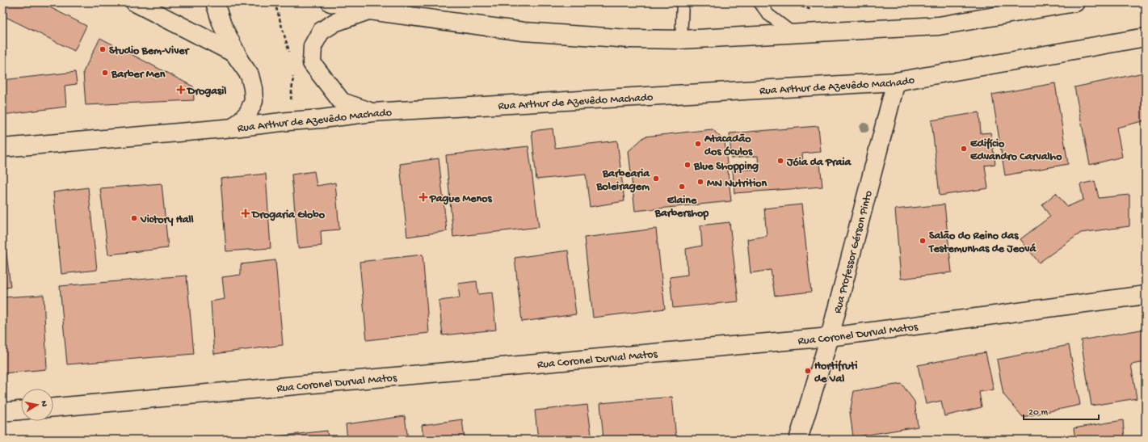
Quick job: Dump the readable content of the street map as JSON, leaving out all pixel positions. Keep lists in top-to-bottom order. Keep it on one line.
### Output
{"streets":{"street":["Rua Arthur de Azevêdo Machado","Rua Professor Gérson Pinto","Rua Coronel Durval Matos"]},"crossings":[["Rua Arthur de Azevêdo Machado","Rua Professor Gérson Pinto"],["Rua Professor Gérson Pinto","Rua Coronel Durval Matos"]],"places":{"other":["Studio Bem-Viver","Barber Men","Atacadão dos Óculos","Edifício Edvandro Carvalho","Jóia da Praia","Blue Shopping","Barbearia Boleiragem","MN Nutrition","Elaine Barbershop","Victory Hall","Salão do Reino das Testemunhas de Jeová","Hortifruti de Val"],"health":["Drogasil","Pague Menos","Drogaria Globo"]},"scale_bar":"20 m","north":"right"}
